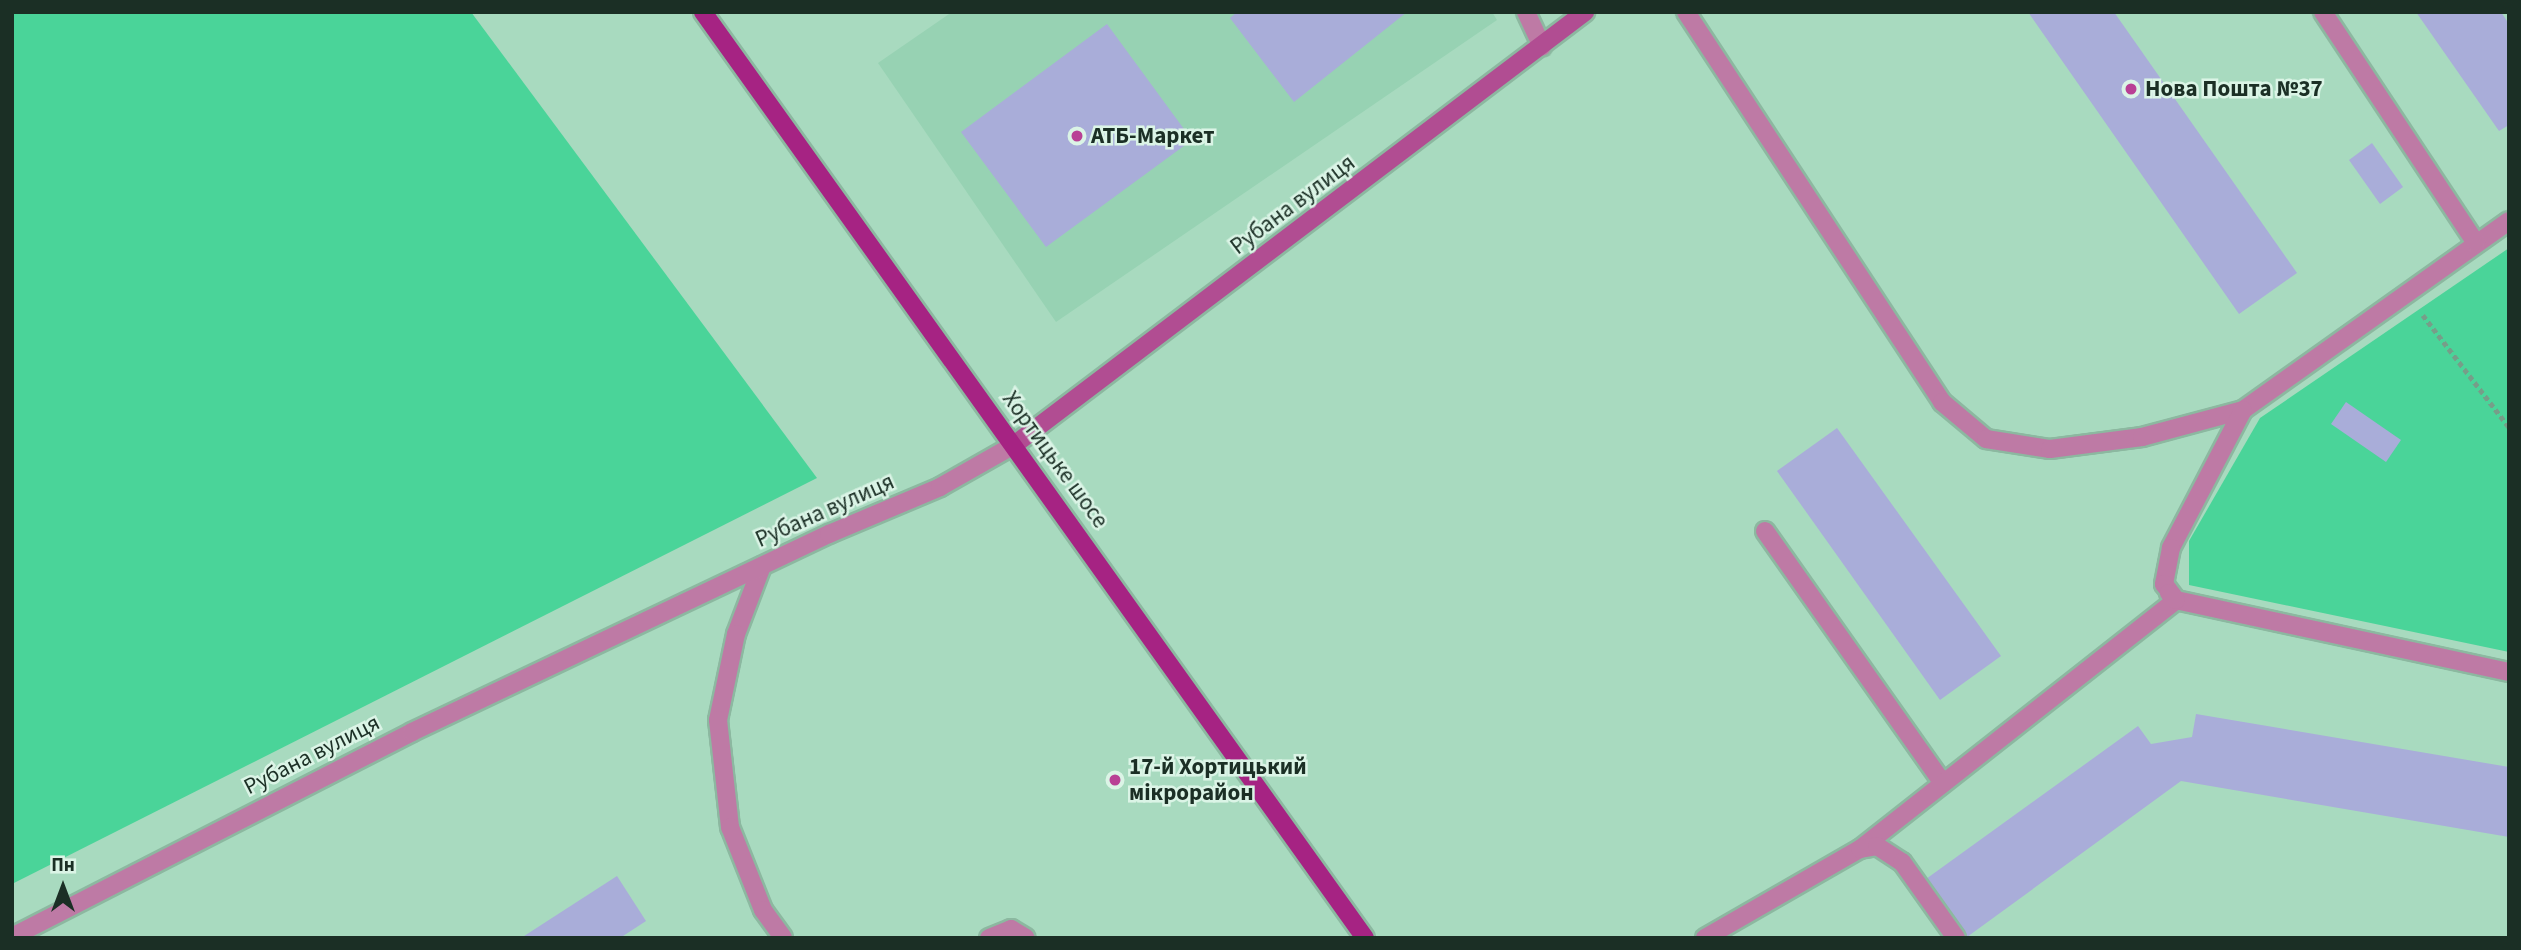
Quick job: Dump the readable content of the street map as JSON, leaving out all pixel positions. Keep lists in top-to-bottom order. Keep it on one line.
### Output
{"streets":{"main road":["Хортицьке шосе"],"street":["Рубана вулиця"]},"crossings":[["Рубана вулиця","Хортицьке шосе"]],"places":["Нова Пошта №37","АТБ-Маркет","17-й Хортицький мікрорайон"],"north":"top"}
